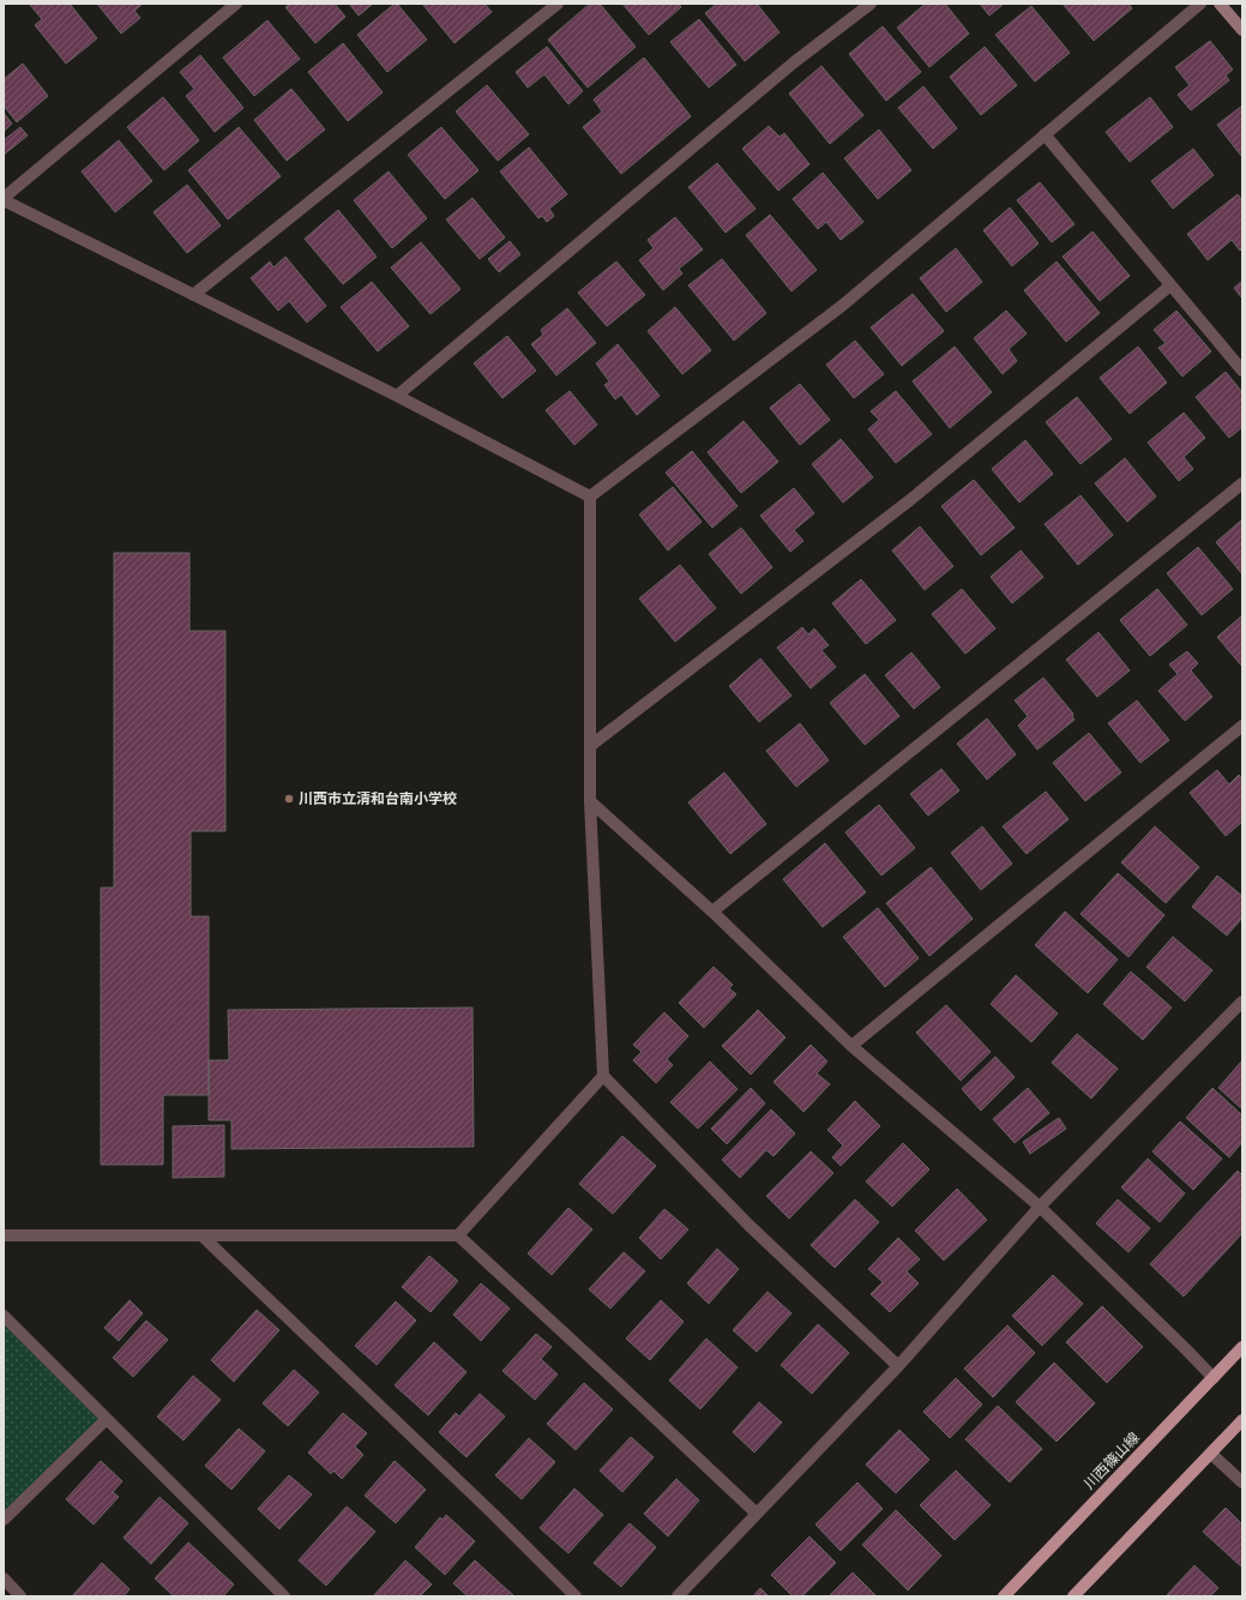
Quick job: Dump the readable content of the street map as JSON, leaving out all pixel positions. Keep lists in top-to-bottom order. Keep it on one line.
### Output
{"streets":{"main road":["川西篠山線"]},"places":["川西市立清和台南小学校"]}
